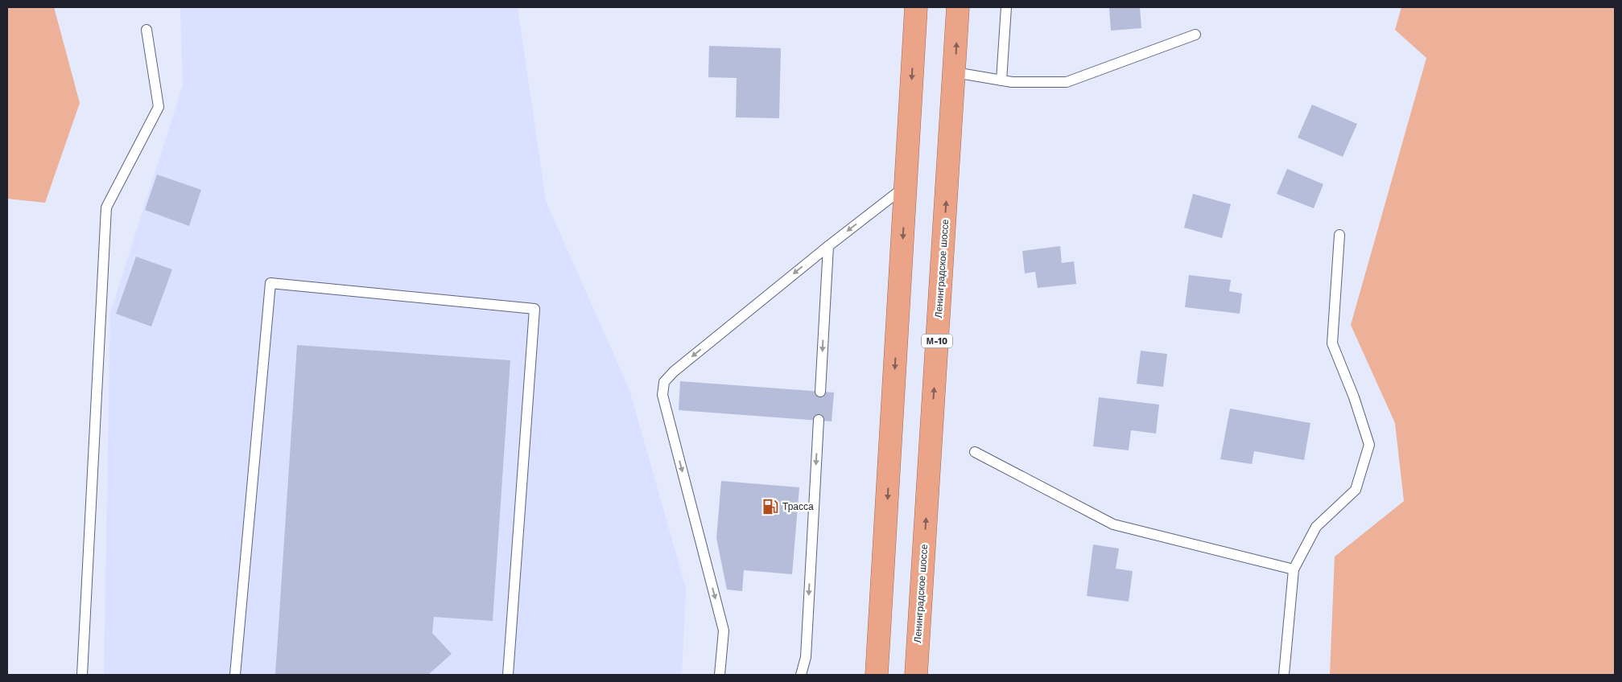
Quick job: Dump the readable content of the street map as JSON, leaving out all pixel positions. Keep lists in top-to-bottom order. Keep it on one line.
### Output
{"streets":{"highway":["Ленинградское шоссе","М-10"]},"places":{"fuel station":["Трасса"]}}
